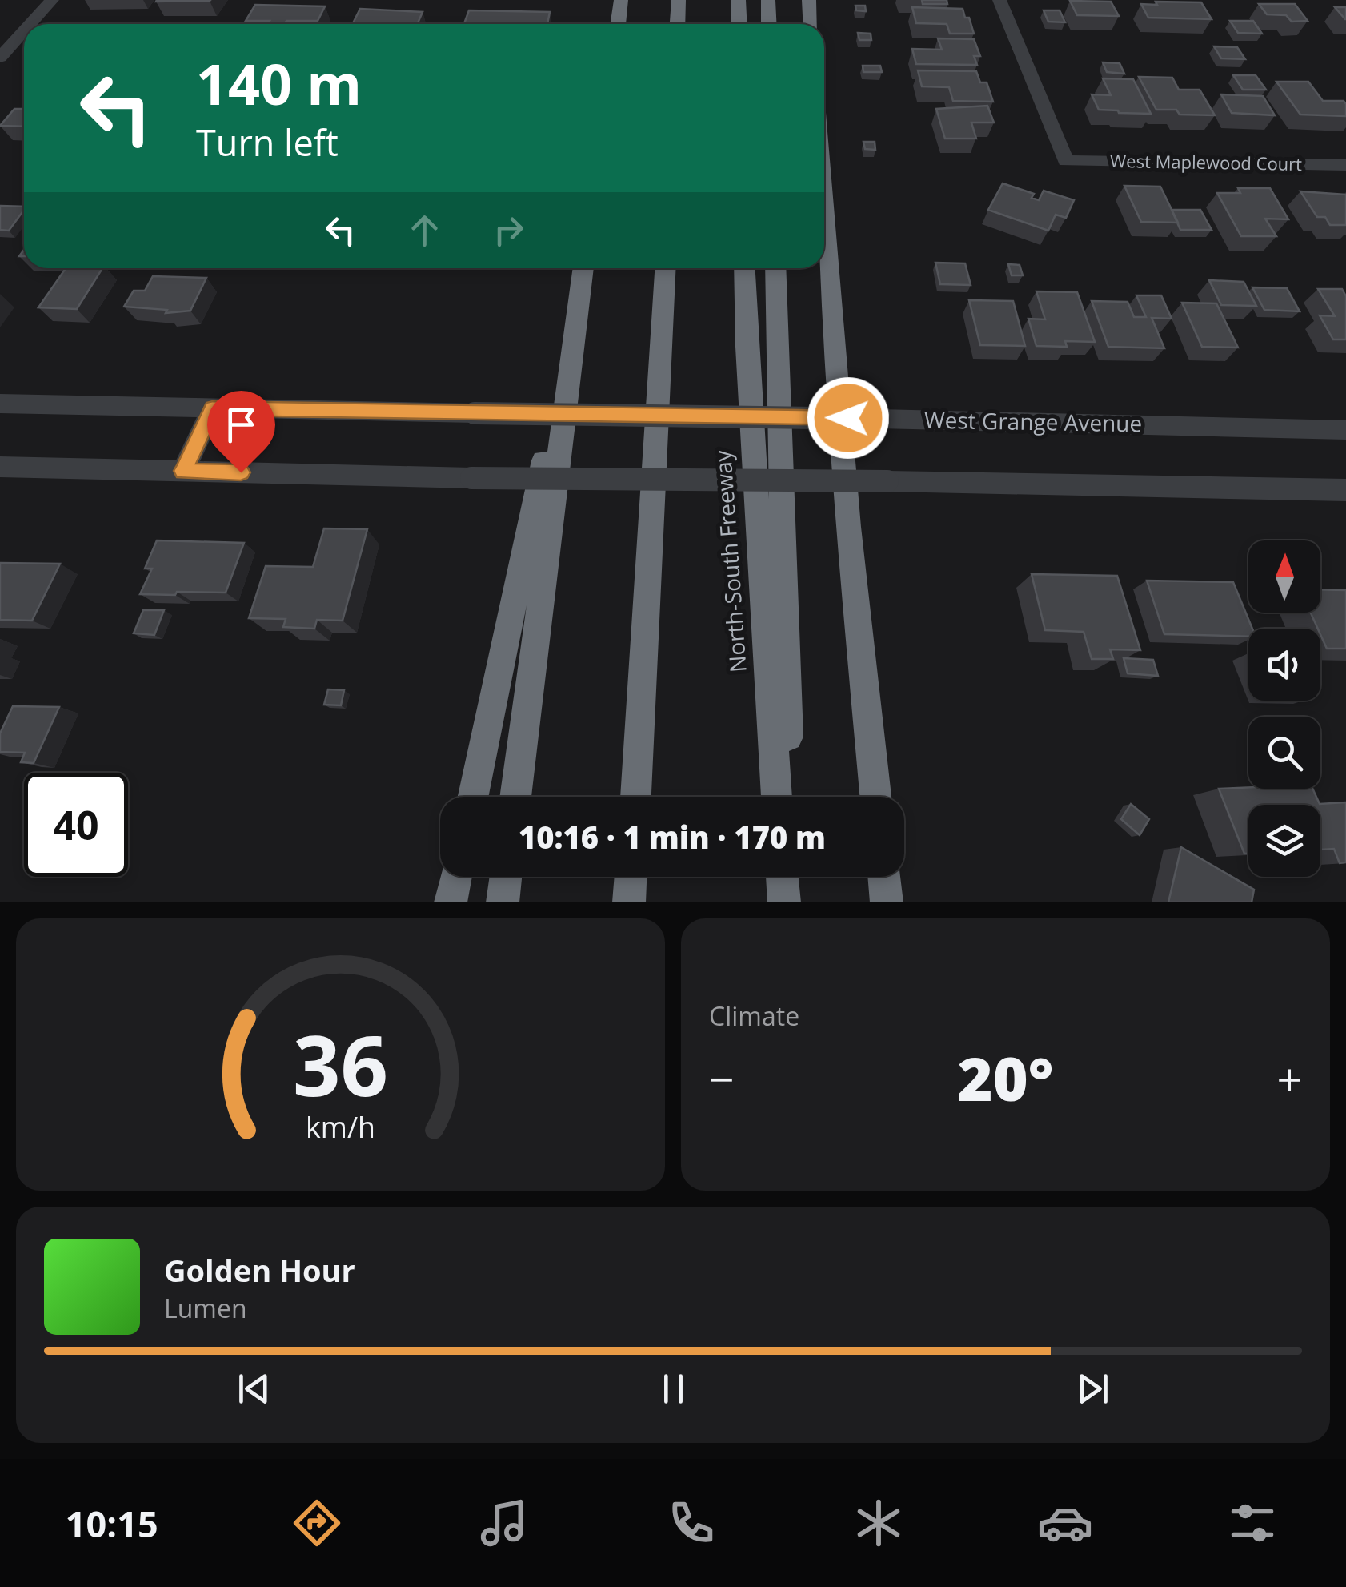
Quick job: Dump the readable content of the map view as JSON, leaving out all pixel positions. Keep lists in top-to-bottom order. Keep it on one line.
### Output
{"streets":{"highway":["North-South Freeway"],"street":["West Maplewood Court","West Grange Avenue"]},"north":"top","page":{"turn":["140 m","Turn left"],"limit":"40","trip":"10:16 · 1 min · 170 m","tile":"Climate","heat":["−","20°","+"],"song":["Golden Hour","Lumen"],"tabs":"10:15","gauge":["36","km/h"]}}
